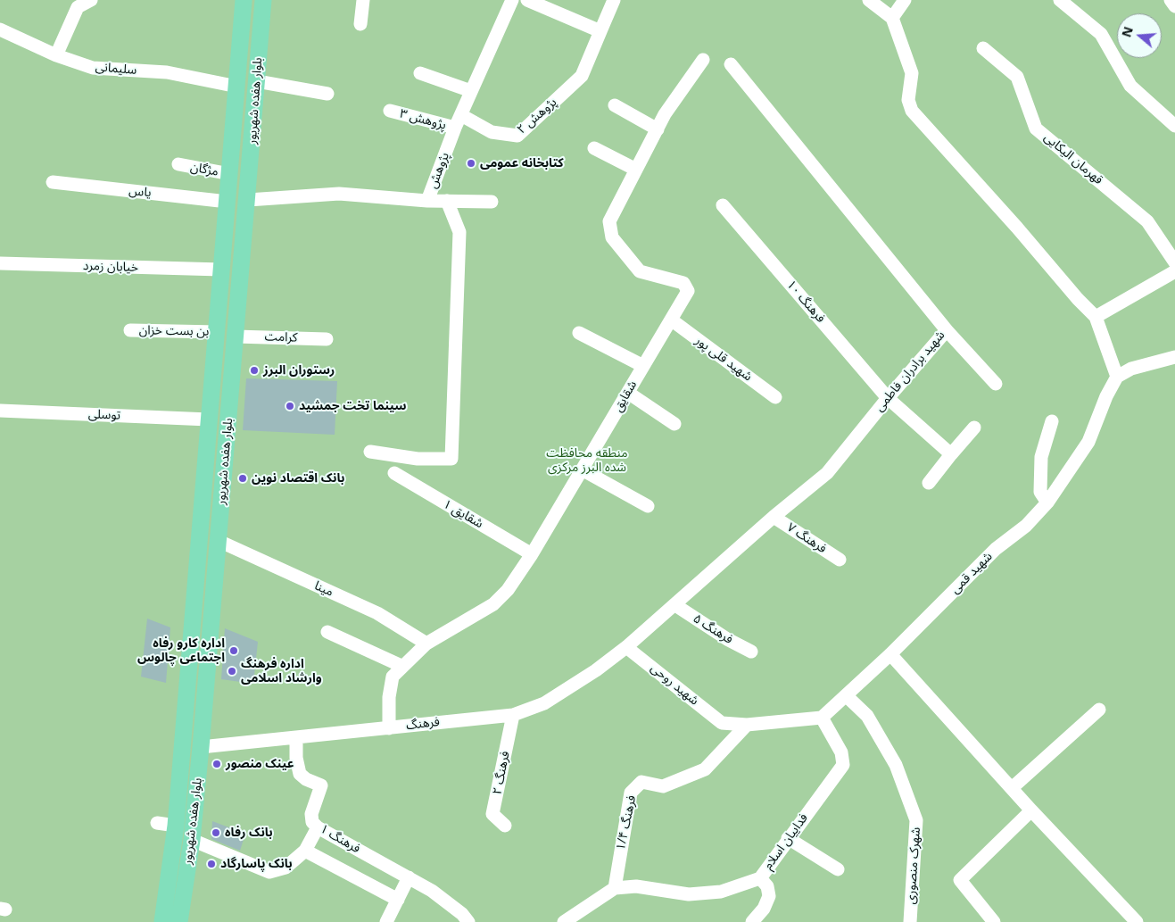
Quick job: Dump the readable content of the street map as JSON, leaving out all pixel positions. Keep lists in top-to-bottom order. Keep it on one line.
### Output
{"streets":{"main road":["بلوار هفده شهریور"],"street":["سلیمانی","پژوهش ۲","پژوهش ۳","قهرمان الیکایی","مژگان","پژوهش","یاس","خیابان زمرد","فرهنگ ۱۰","بن بست خزان","کرامت","شهید قلی پور","شهید برادران فاطمی","شقایق","توسلی","شقایق ۱","فرهنگ ۷","شهید قمی","مینا","فرهنگ ۵","شهید روحی","فرهنگ","فرهنگ ۲","فرهنگ ۱/۴","فرهنگ ۱","فداییان اسلام","شهرک منصوری"]},"crossings":[["سلیمانی","بلوار هفده شهریور"],["بلوار هفده شهریور","مژگان"],["بلوار هفده شهریور","پژوهش"],["بلوار هفده شهریور","یاس"],["بلوار هفده شهریور","خیابان زمرد"],["بلوار هفده شهریور","بن بست خزان"],["بلوار هفده شهریور","کرامت"],["بلوار هفده شهریور","توسلی"],["بلوار هفده شهریور","مینا"],["بلوار هفده شهریور","فرهنگ"],["پژوهش ۲","پژوهش"],["پژوهش ۳","پژوهش"],["فرهنگ ۱۰","شهید برادران فاطمی"],["شهید قلی پور","شقایق"],["شهید برادران فاطمی","فرهنگ ۷"],["شهید برادران فاطمی","فرهنگ ۵"],["شهید برادران فاطمی","شهید روحی"],["شهید برادران فاطمی","فرهنگ"],["شقایق","شقایق ۱"],["شقایق","مینا"],["شقایق","فرهنگ"],["شهید قمی","فداییان اسلام"],["شهید قمی","شهرک منصوری"],["شهید روحی","فرهنگ"],["شهید روحی","فرهنگ ۱/۴"],["فرهنگ","فرهنگ ۲"],["فرهنگ","فرهنگ ۱"],["فرهنگ ۱/۴","فداییان اسلام"]],"parks":["منطقه محافظت شده البرز مرکزی"],"places":["کتابخانه عمومی","رستوران البرز","سینما تخت جمشید","بانک اقتصاد نوین","اداره کارو رفاه اجتماعی چالوس","اداره فرهنگ وارشاد اسلامی","عینک منصور","بانک رفاه","بانک پاسارگاد"],"north":"left"}
